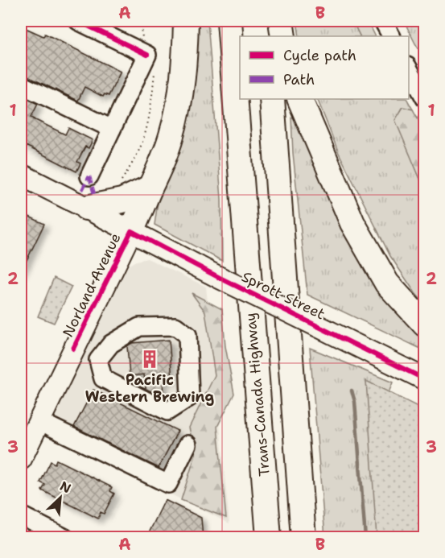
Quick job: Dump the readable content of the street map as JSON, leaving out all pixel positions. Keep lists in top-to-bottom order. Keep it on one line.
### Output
{"streets":{"highway":["Trans-Canada Highway"],"main road":["Norland Avenue","Sprott Street"]},"crossings":[["Norland Avenue","Sprott Street"]],"places":{"building":["Pacific Western Brewing"]},"legend":["Cycle path","Path"],"north":"top right","grid":{"columns":["A","B"],"rows":["1","2","3"]}}
